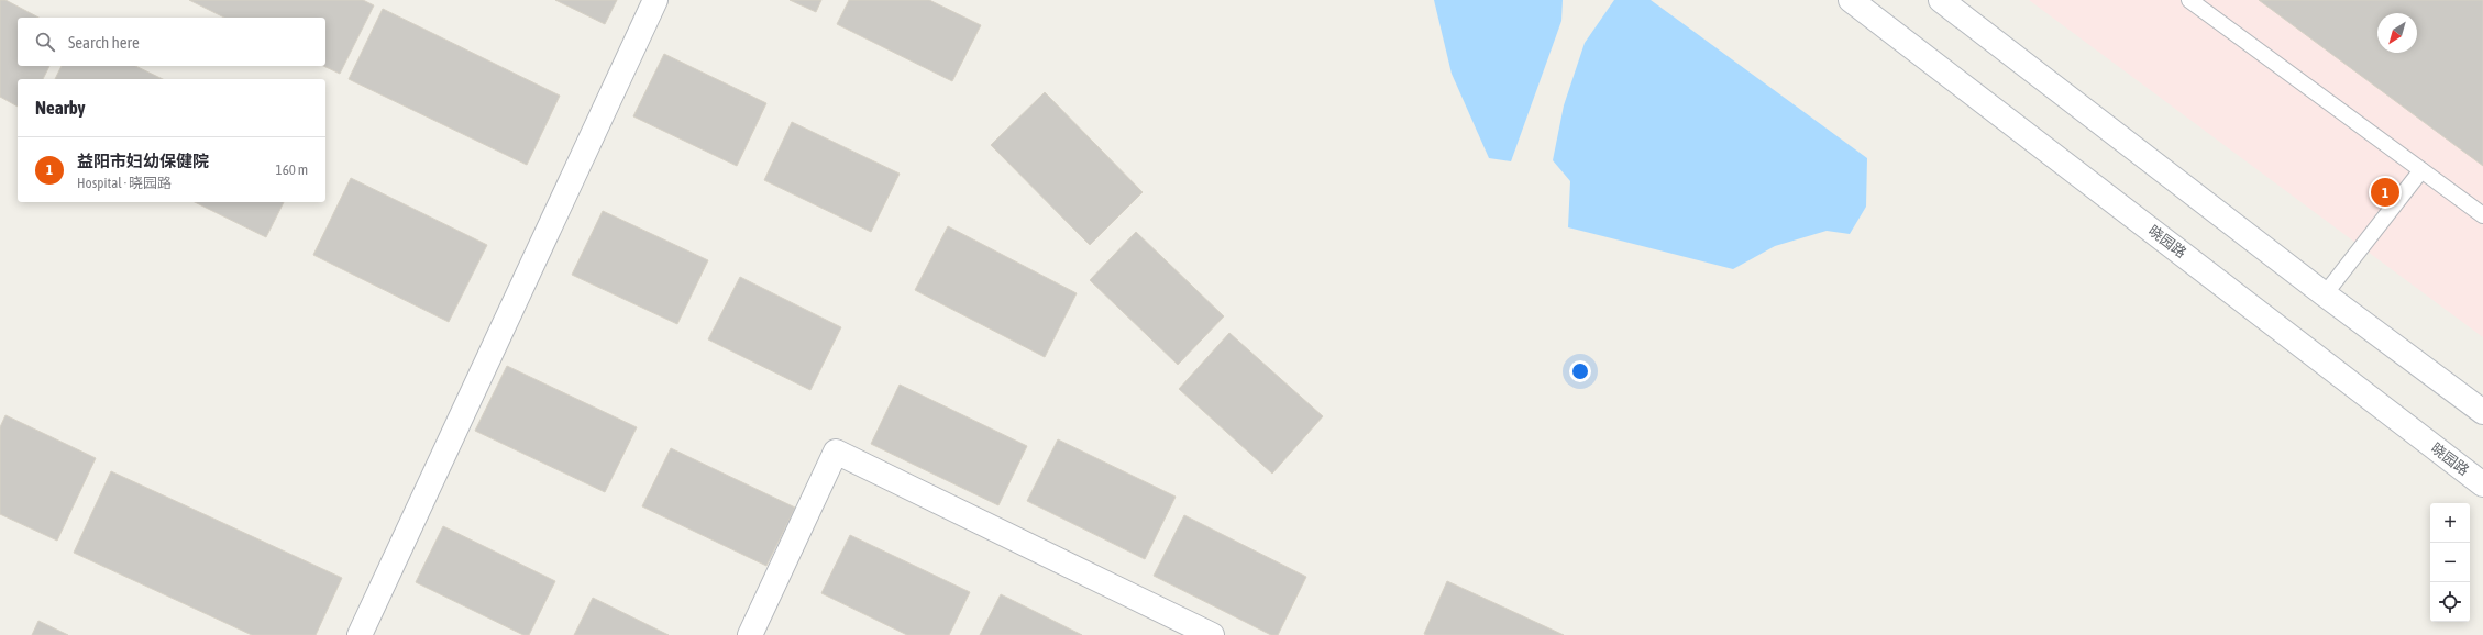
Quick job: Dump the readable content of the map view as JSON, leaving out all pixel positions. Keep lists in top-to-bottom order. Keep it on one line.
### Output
{"streets":{"street":["晓园路"]},"north":"bottom left","page":{"search":"Search here","heading":"Nearby","list":[{"mark":"1","name":"益阳市妇幼保健院","note":"Hospital · 晓园路","value":"160 m"}],"pins":"1","map_buttons":["+","−"]}}
